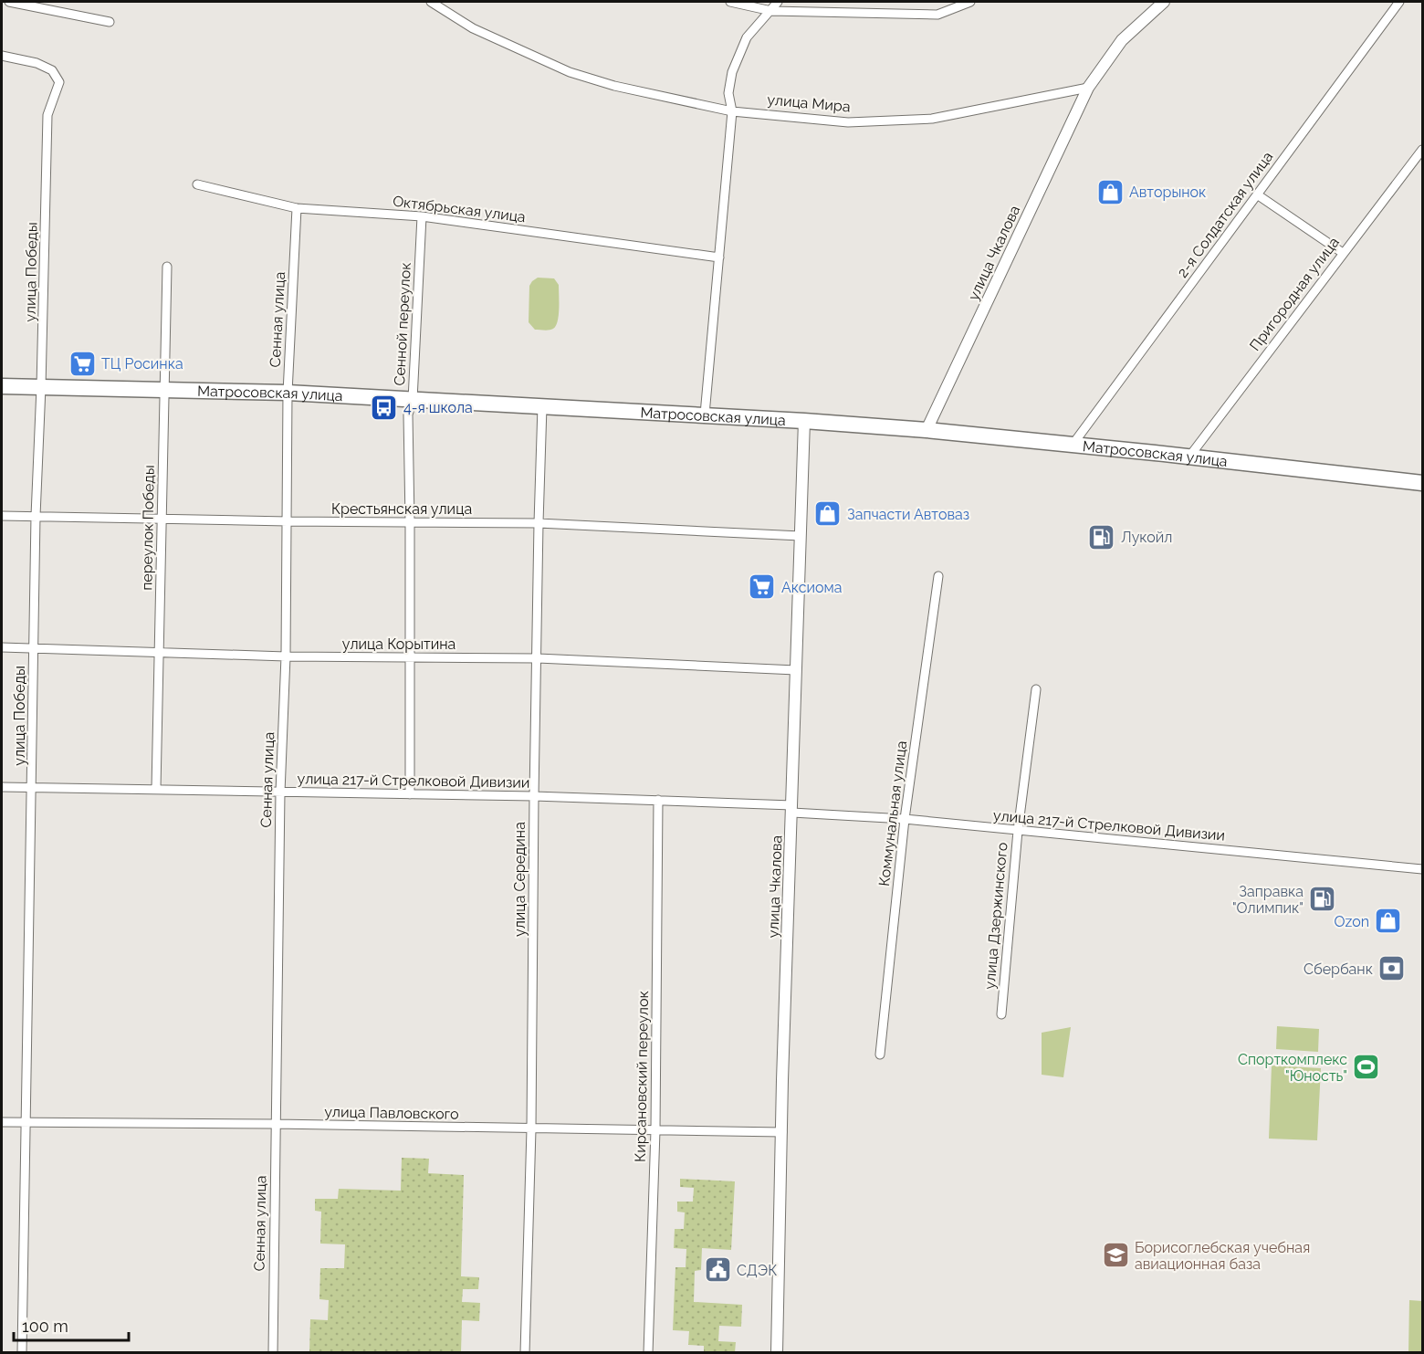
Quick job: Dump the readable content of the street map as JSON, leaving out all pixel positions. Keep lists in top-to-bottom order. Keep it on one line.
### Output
{"streets":{"highway":["Матросовская улица"],"street":["улица Мира","Октябрьская улица","2-я Солдатская улица","улица Чкалова","улица Победы","Пригородная улица","Сенная улица","Сенной переулок","Крестьянская улица","переулок Победы","улица Корытина","улица 217-й Стрелковой Дивизии","Коммунальная улица","улица Середина","улица Дзержинского","Кирсановский переулок","улица Павловского"]},"crossings":[["улица Мира","улица Чкалова"],["Октябрьская улица","Сенная улица"],["Октябрьская улица","Сенной переулок"],["2-я Солдатская улица","Матросовская улица"],["улица Чкалова","Матросовская улица"],["улица Чкалова","Крестьянская улица"],["улица Чкалова","улица Корытина"],["улица Чкалова","улица 217-й Стрелковой Дивизии"],["улица Чкалова","улица Павловского"],["улица Победы","Матросовская улица"],["улица Победы","Крестьянская улица"],["улица Победы","улица Корытина"],["улица Победы","улица 217-й Стрелковой Дивизии"],["улица Победы","улица Павловского"],["Пригородная улица","Матросовская улица"],["Сенная улица","Матросовская улица"],["Сенная улица","Крестьянская улица"],["Сенная улица","улица Корытина"],["Сенная улица","улица 217-й Стрелковой Дивизии"],["Сенная улица","улица Павловского"],["Сенной переулок","Матросовская улица"],["Сенной переулок","Крестьянская улица"],["Сенной переулок","улица Корытина"],["Сенной переулок","улица 217-й Стрелковой Дивизии"],["Матросовская улица","переулок Победы"],["Матросовская улица","улица Середина"],["Крестьянская улица","переулок Победы"],["Крестьянская улица","улица Середина"],["переулок Победы","улица Корытина"],["переулок Победы","улица 217-й Стрелковой Дивизии"],["улица Корытина","улица Середина"],["улица 217-й Стрелковой Дивизии","Коммунальная улица"],["улица 217-й Стрелковой Дивизии","улица Середина"],["улица 217-й Стрелковой Дивизии","улица Дзержинского"],["улица 217-й Стрелковой Дивизии","Кирсановский переулок"],["улица Середина","улица Павловского"],["Кирсановский переулок","улица Павловского"]],"places":{"shop":["Авторынок","Запчасти Автоваз","Ozon"],"supermarket":["ТЦ Росинка","Аксиома"],"bus stop":["4-я школа"],"fuel station":["Лукойл","Заправка \"Олимпик\""],"bank":["Сбербанк"],"sports":["Спорткомплекс \"Юность\""],"school or university":["Борисоглебская учебная авиационная база"],"public building":["СДЭК"]},"scale_bar":"100 m"}
